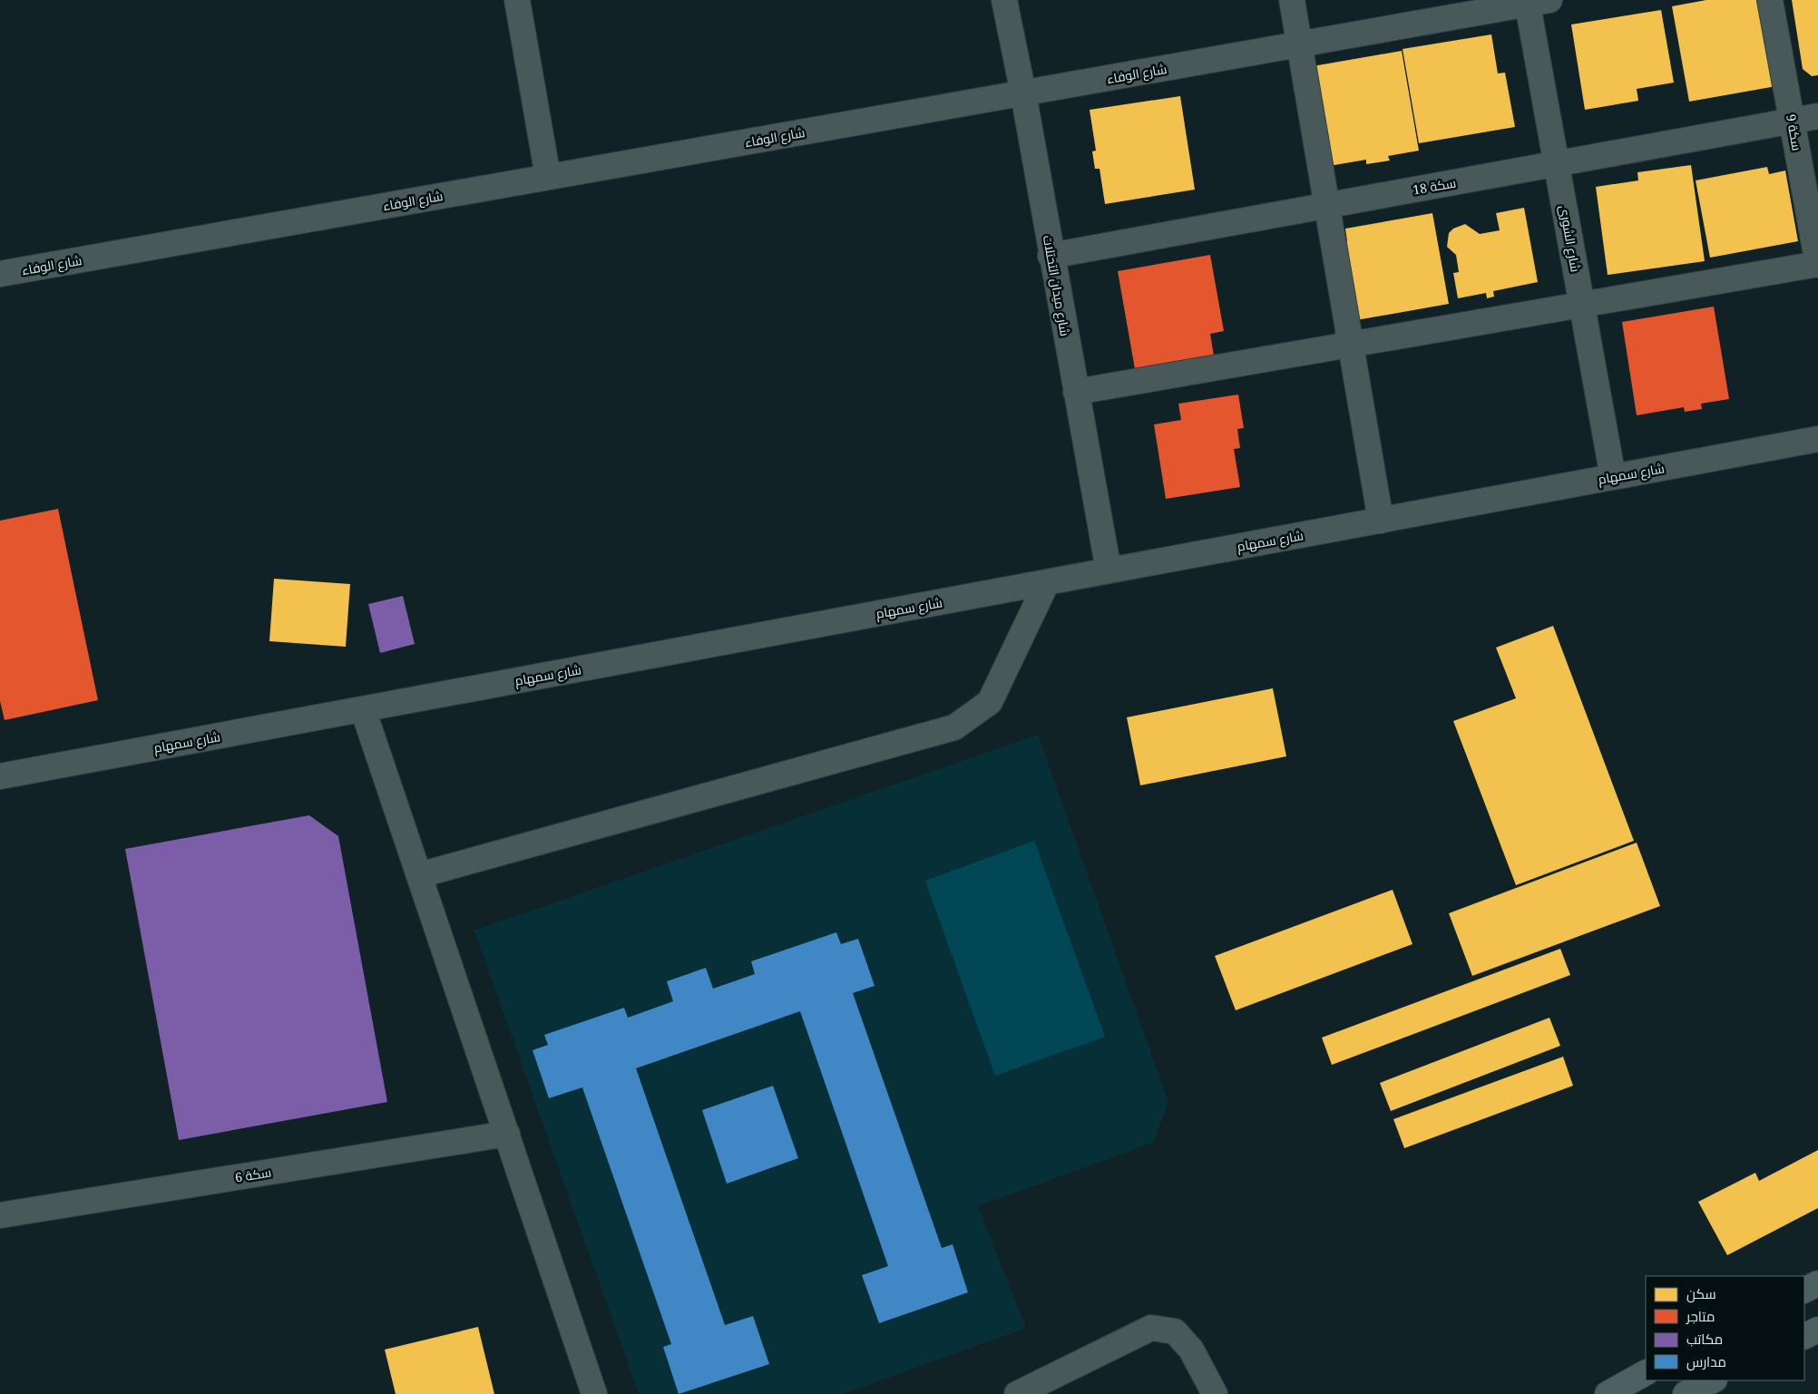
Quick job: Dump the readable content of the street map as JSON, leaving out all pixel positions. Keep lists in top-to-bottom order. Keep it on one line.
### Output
{"streets":{"street":["شارع الوفاء","سكة 9","سكة 18","شارع الشورى","شارع ميدان التحتلات","شارع سمهام","سكة 6"]},"crossings":[["شارع الوفاء","شارع الشورى"],["شارع الوفاء","شارع ميدان التحتلات"],["سكة 9","سكة 18"],["سكة 18","شارع الشورى"],["سكة 18","شارع ميدان التحتلات"],["شارع الشورى","شارع سمهام"],["شارع ميدان التحتلات","شارع سمهام"]],"legend":["سكن","متاجر","مكاتب","مدارس"]}
